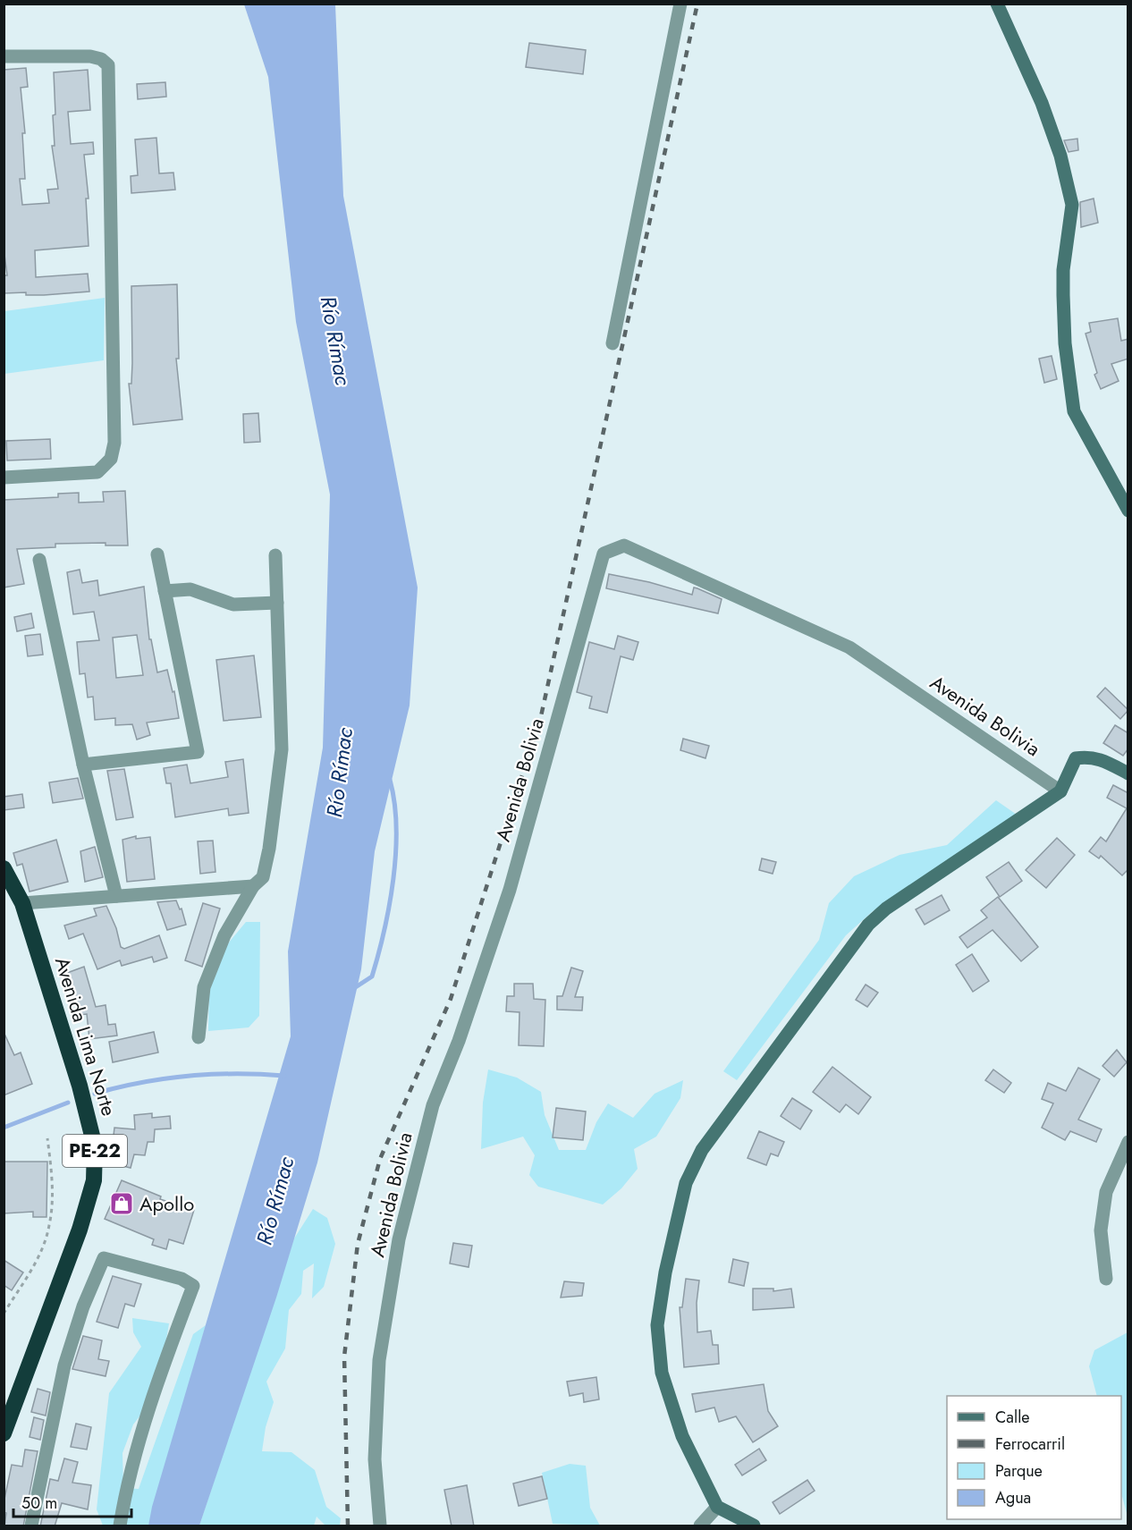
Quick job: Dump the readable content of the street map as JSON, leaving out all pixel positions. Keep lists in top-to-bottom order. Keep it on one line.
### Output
{"streets":{"highway":["Avenida Lima Norte","PE-22"],"street":["Avenida Bolivia"]},"water":["Río Rímac"],"places":{"shop":["Apollo"]},"legend":["Calle","Ferrocarril","Parque","Agua"],"scale_bar":"50 m"}
